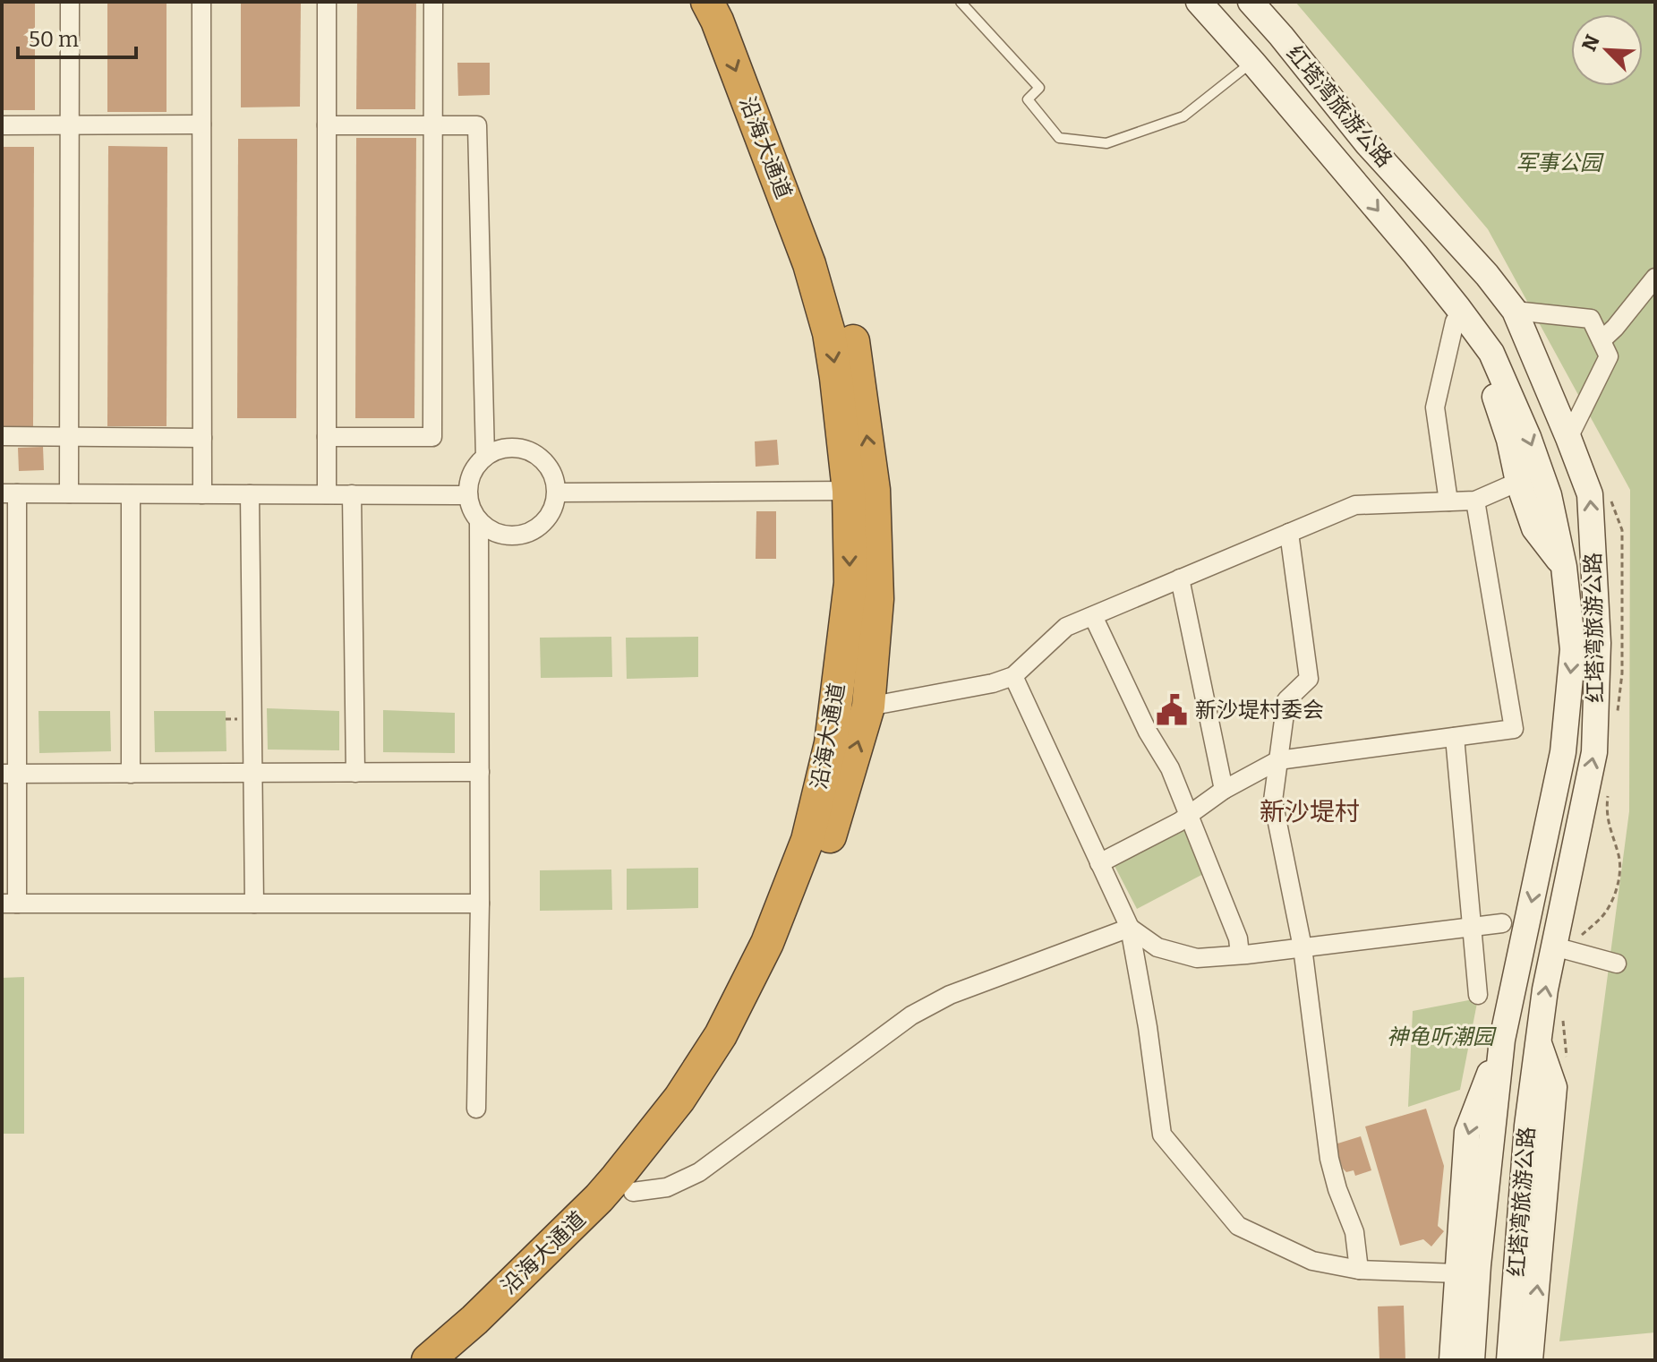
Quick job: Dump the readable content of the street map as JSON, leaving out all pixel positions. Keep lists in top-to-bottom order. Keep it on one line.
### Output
{"streets":{"highway":["沿海大通道"],"main road":["红塔湾旅游公路"]},"districts":["新沙堤村"],"parks":["军事公园","神龟听潮园"],"places":{"public building":["新沙堤村委会"]},"scale_bar":"50 m","north":"top left"}
